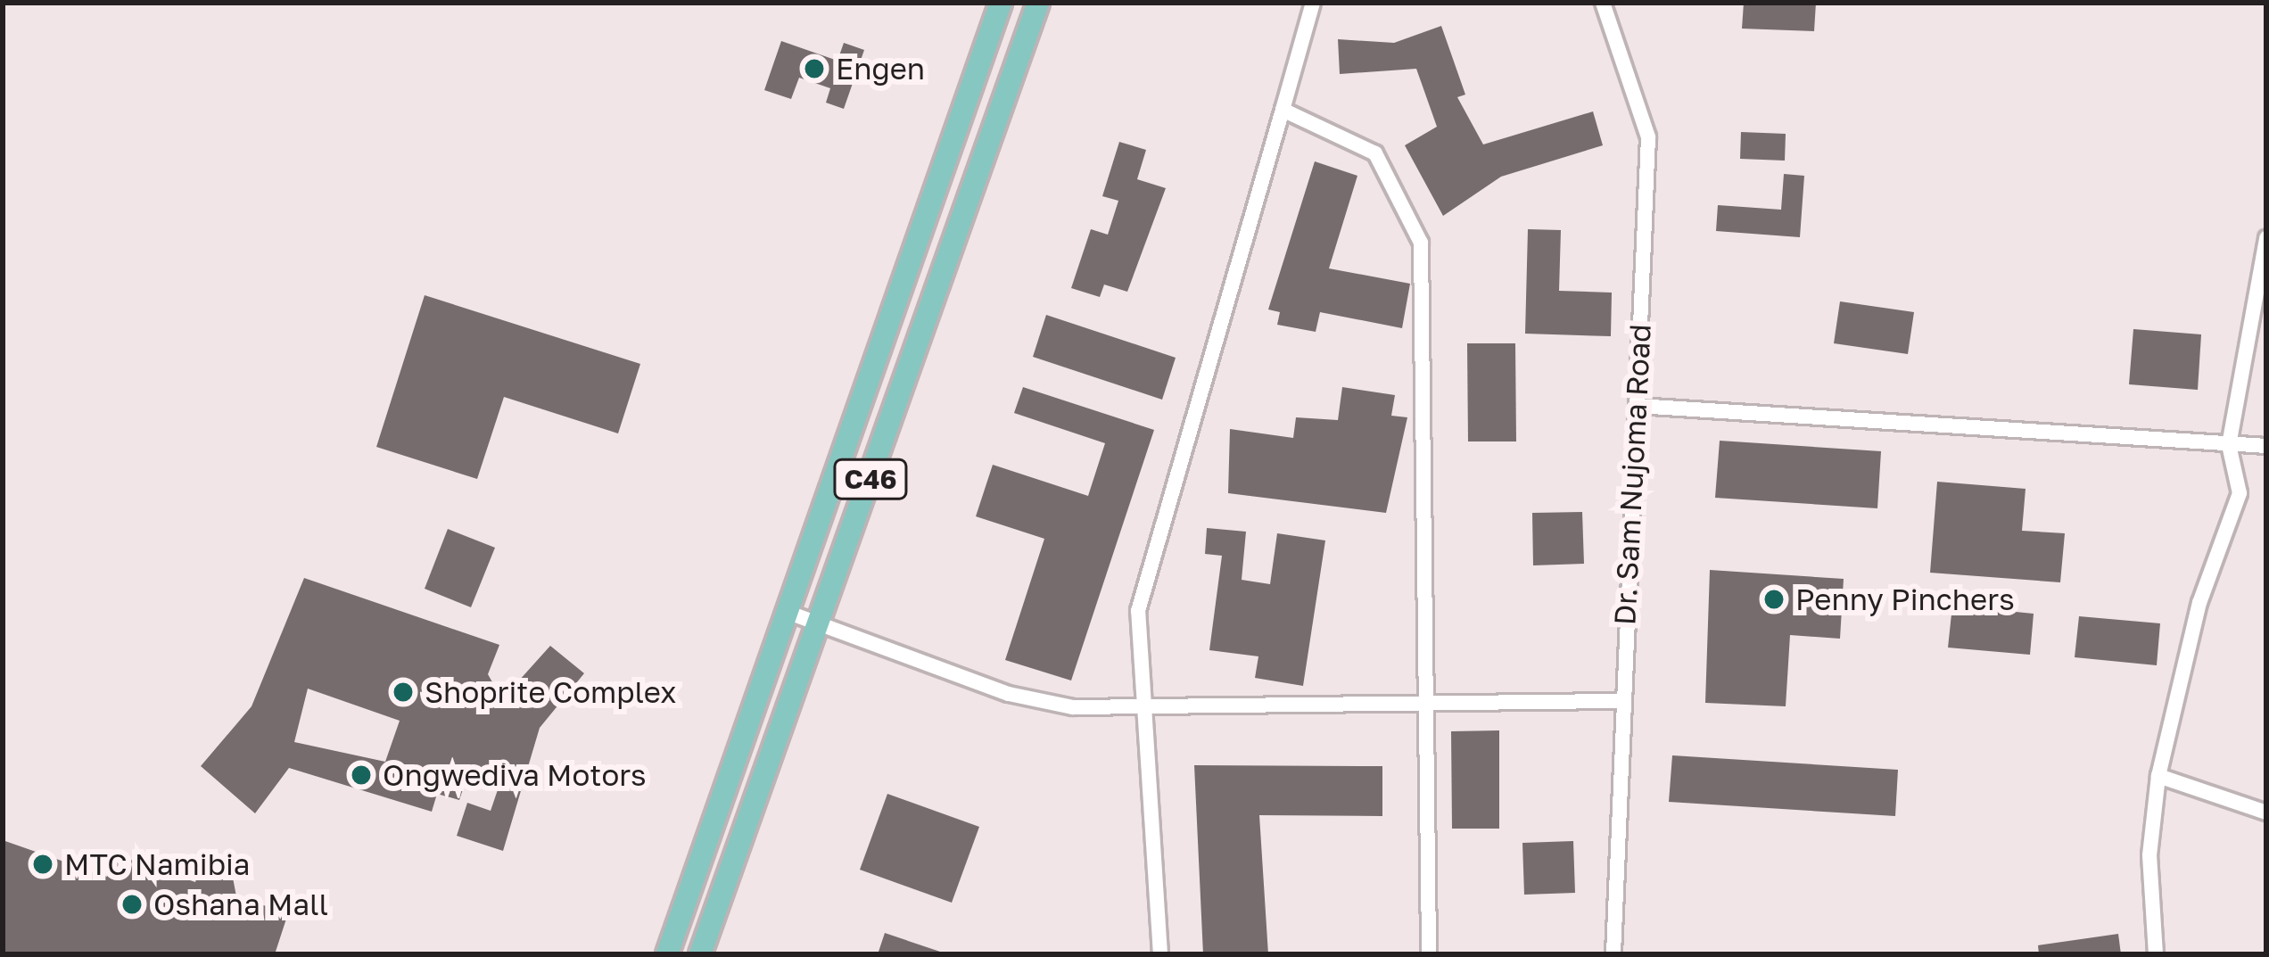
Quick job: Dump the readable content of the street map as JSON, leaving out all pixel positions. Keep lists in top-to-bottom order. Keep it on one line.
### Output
{"streets":{"main road":["C46"],"street":["Dr. Sam Nujoma Road"]},"places":["Engen","Penny Pinchers","Shoprite Complex","Ongwediva Motors","MTC Namibia","Oshana Mall"]}
